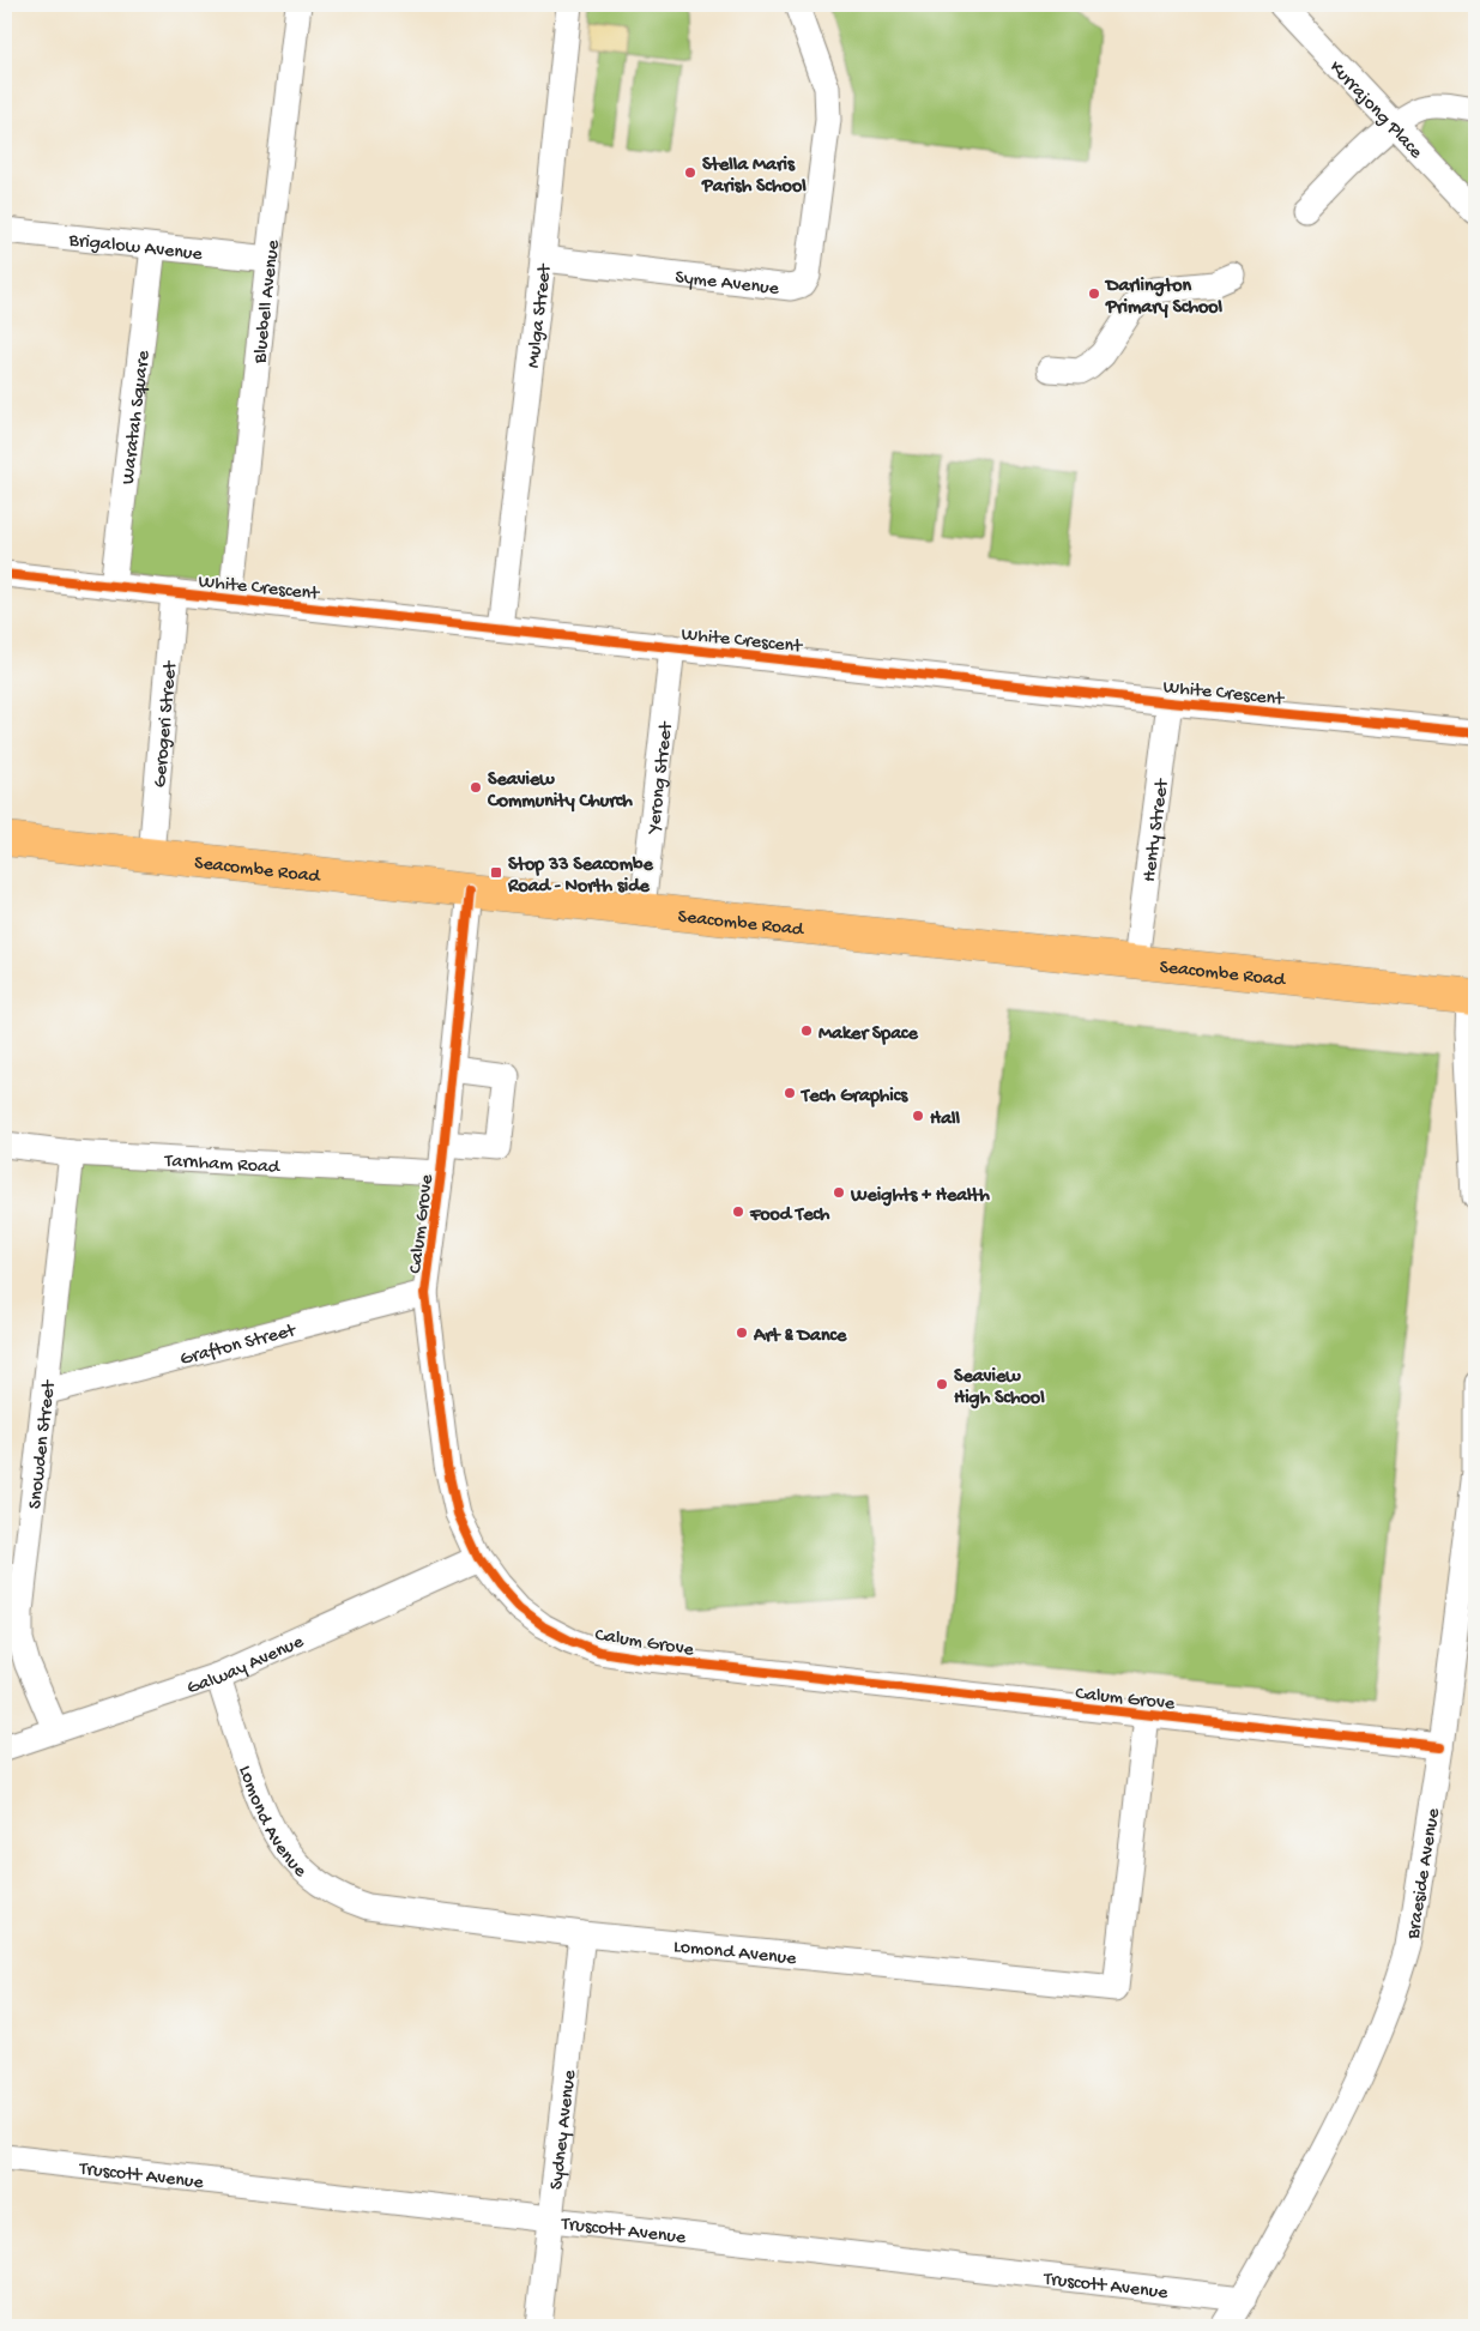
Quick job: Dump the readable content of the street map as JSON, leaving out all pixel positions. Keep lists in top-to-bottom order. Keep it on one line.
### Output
{"streets":{"main road":["Seacombe Road"],"street":["Kurrajong Place","Brigalow Avenue","Syme Avenue","Bluebell Avenue","Mulga Street","Waratah Square","White Crescent","Gerogeri Street","Yerong Street","Henty Street","Tarnham Road","Calum Grove","Grafton Street","Snowden Street","Galway Avenue","Lomond Avenue","Braeside Avenue","Sydney Avenue","Truscott Avenue"]},"crossings":[["Brigalow Avenue","Bluebell Avenue"],["Brigalow Avenue","Waratah Square"],["Syme Avenue","Mulga Street"],["Bluebell Avenue","White Crescent"],["Mulga Street","White Crescent"],["Waratah Square","White Crescent"],["White Crescent","Gerogeri Street"],["White Crescent","Yerong Street"],["White Crescent","Henty Street"],["Gerogeri Street","Seacombe Road"],["Yerong Street","Seacombe Road"],["Henty Street","Seacombe Road"],["Seacombe Road","Calum Grove"],["Tarnham Road","Calum Grove"],["Tarnham Road","Snowden Street"],["Calum Grove","Grafton Street"],["Calum Grove","Galway Avenue"],["Calum Grove","Lomond Avenue"],["Calum Grove","Braeside Avenue"],["Grafton Street","Snowden Street"],["Snowden Street","Galway Avenue"],["Galway Avenue","Lomond Avenue"],["Lomond Avenue","Sydney Avenue"],["Braeside Avenue","Truscott Avenue"],["Sydney Avenue","Truscott Avenue"]],"places":{"other":["Stella Maris Parish School","Darlington Primary School","Seaview Community Church","Maker Space","Tech Graphics","Hall","Weights + Health","Food Tech","Art & Dance","Seaview High School"],"transit":["Stop 33 Seacombe Road - North side"]}}
